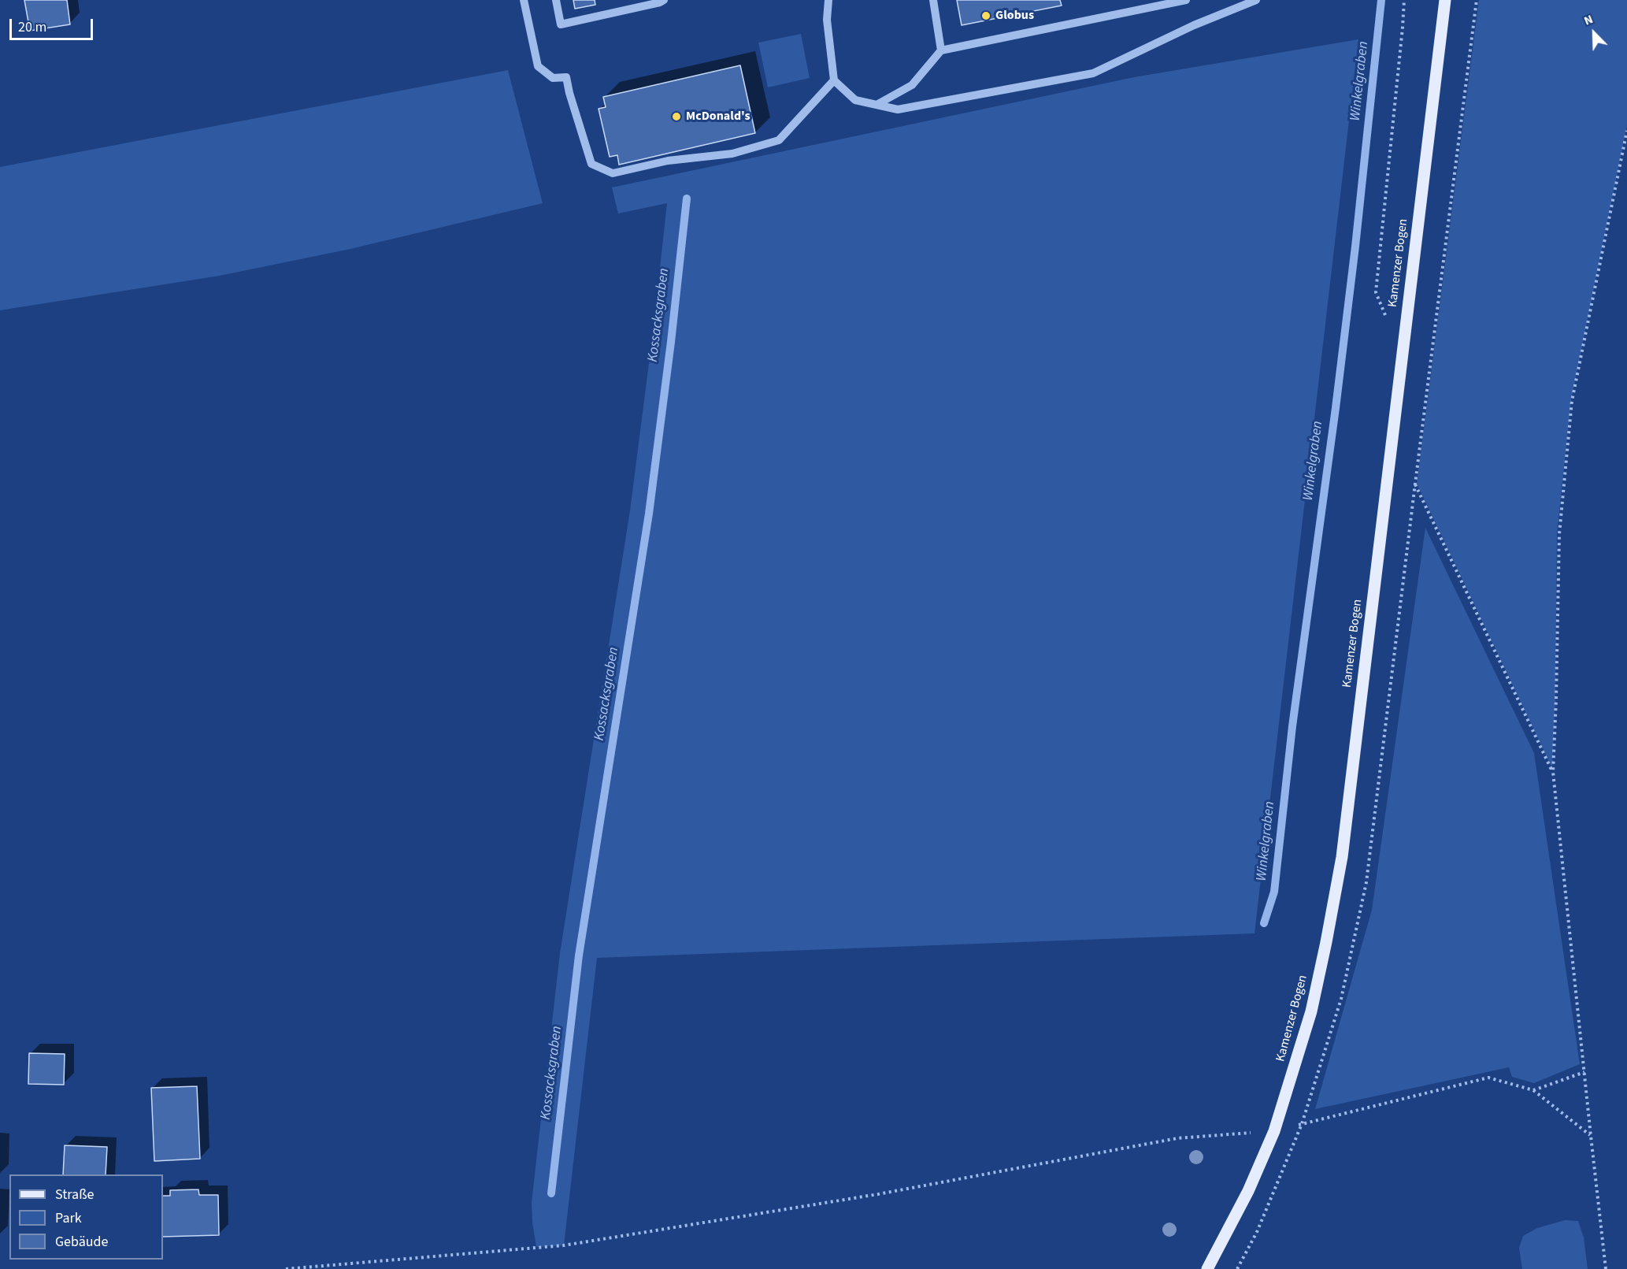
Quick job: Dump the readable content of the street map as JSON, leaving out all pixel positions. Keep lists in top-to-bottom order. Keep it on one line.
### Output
{"streets":{"main road":["Kamenzer Bogen"]},"water":["Winkelgraben","Kossacksgraben"],"places":["Globus","McDonald's"],"legend":["Straße","Park","Gebäude"],"scale_bar":"20 m","north":"top left"}
